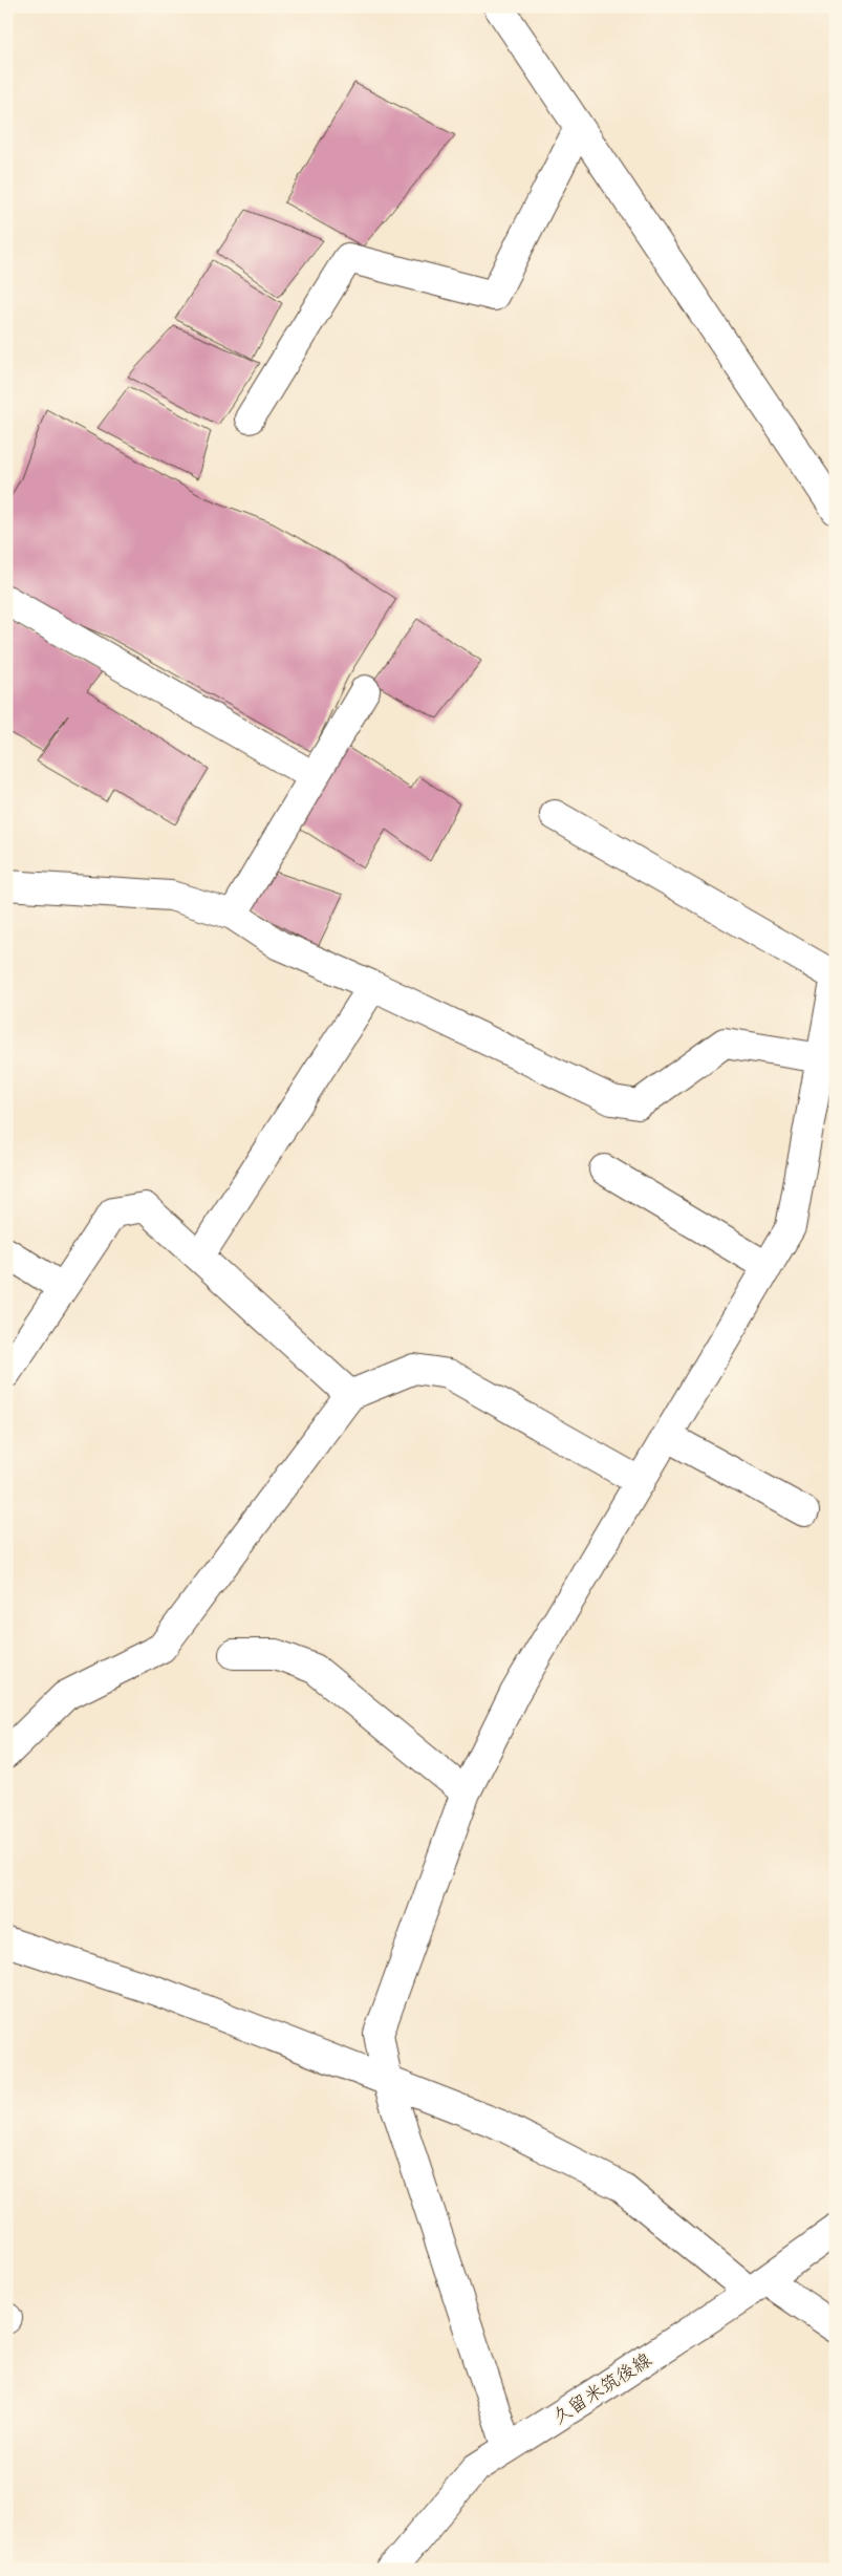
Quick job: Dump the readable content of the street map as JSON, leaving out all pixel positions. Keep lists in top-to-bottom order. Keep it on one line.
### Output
{"streets":{"street":["久留米筑後線"]}}
